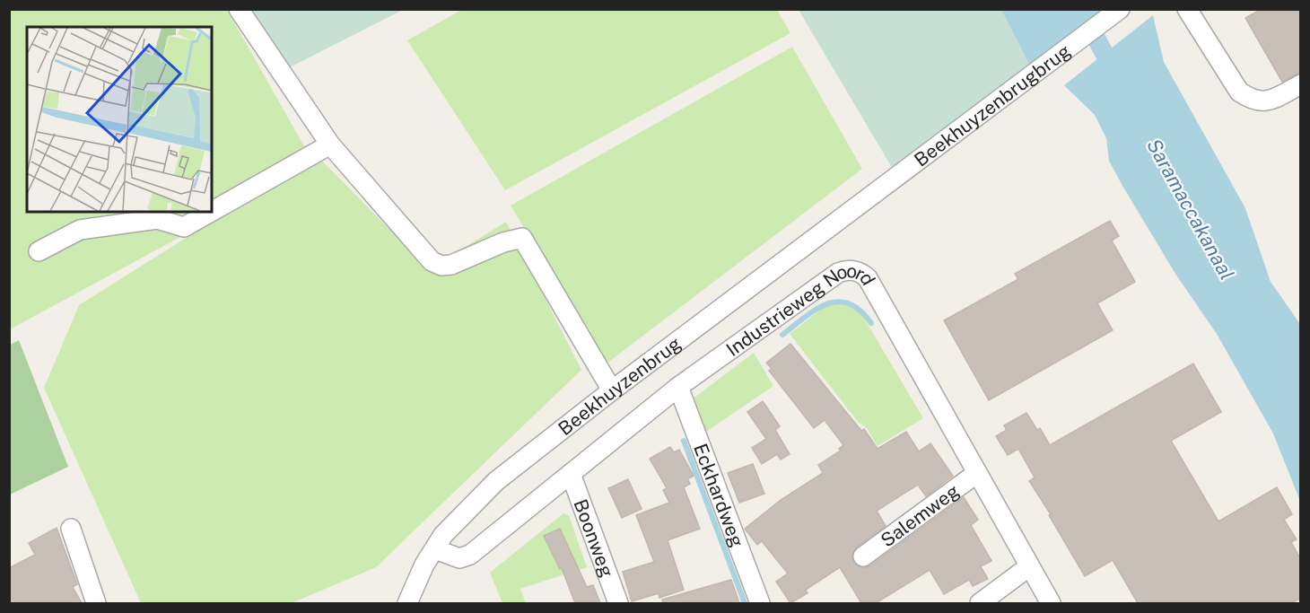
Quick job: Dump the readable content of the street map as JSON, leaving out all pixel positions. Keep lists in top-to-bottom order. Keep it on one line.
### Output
{"streets":{"street":["Beekhuyzenbrugbrug","Industrieweg Noord","Beekhuyzenbrug","Eckhardweg","Salemweg","Boonweg"]},"crossings":[["Beekhuyzenbrugbrug","Beekhuyzenbrug"],["Industrieweg Noord","Beekhuyzenbrug"],["Industrieweg Noord","Eckhardweg"],["Industrieweg Noord","Salemweg"],["Industrieweg Noord","Boonweg"]],"water":["Saramaccakanaal"]}
